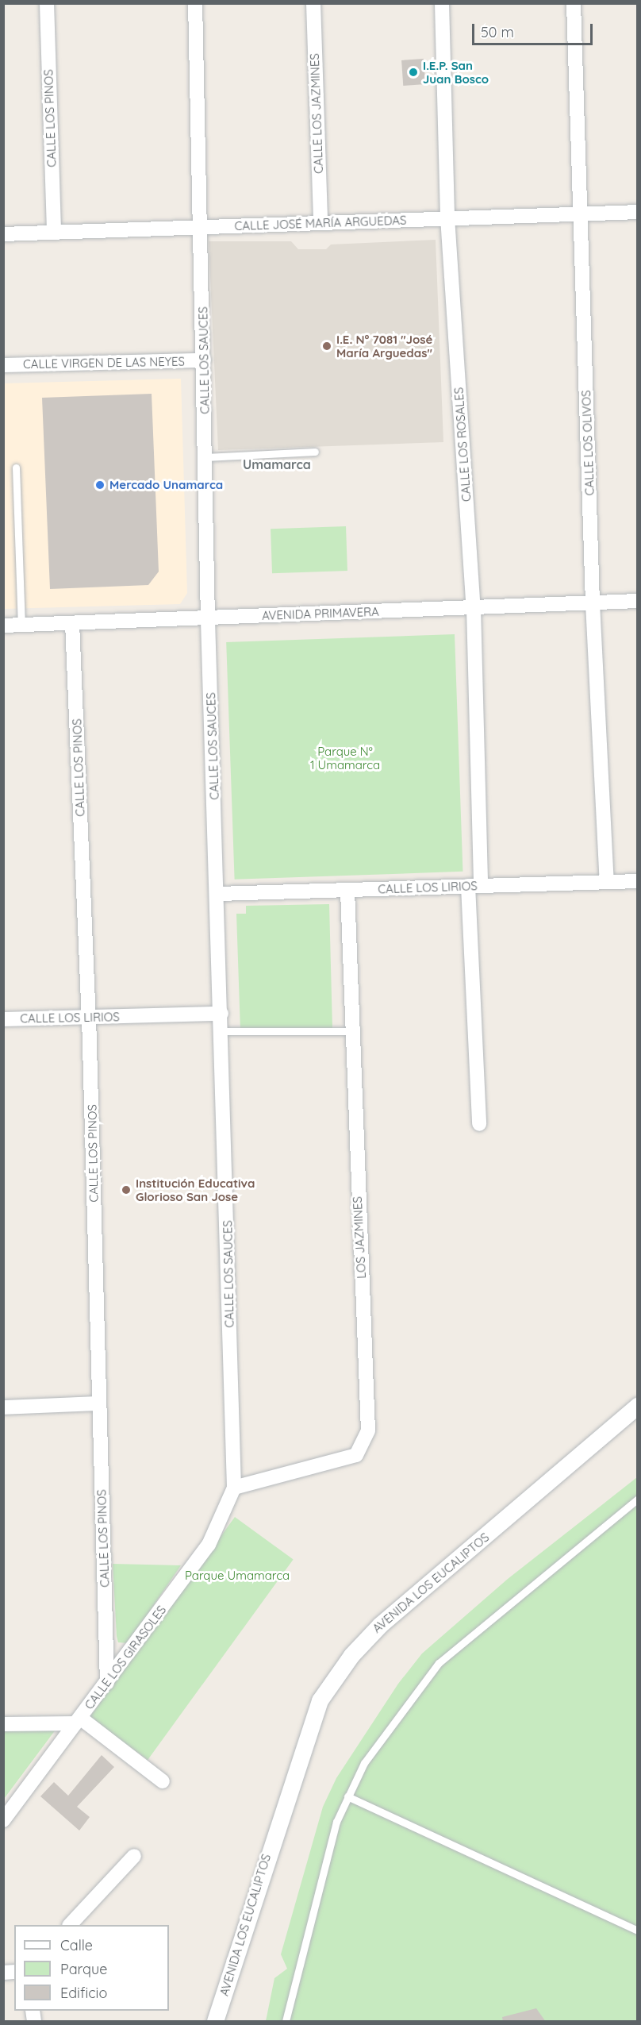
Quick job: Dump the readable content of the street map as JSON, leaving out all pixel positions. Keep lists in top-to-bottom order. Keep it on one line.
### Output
{"streets":{"street":["CALLE LOS JAZMINES","CALLE LOS PINOS","CALLE JOSÉ MARÍA ARGUEDAS","CALLE LOS SAUCES","CALLE VIRGEN DE LAS NEYES","CALLE LOS OLIVOS","CALLE LOS ROSALES","AVENIDA PRIMAVERA","CALLE LOS LIRIOS","LOS JAZMINES","AVENIDA LOS EUCALIPTOS","CALLE LOS GIRASOLES"]},"crossings":[["CALLE LOS JAZMINES","CALLE JOSÉ MARÍA ARGUEDAS"],["CALLE LOS PINOS","CALLE JOSÉ MARÍA ARGUEDAS"],["CALLE LOS PINOS","AVENIDA PRIMAVERA"],["CALLE LOS PINOS","CALLE LOS LIRIOS"],["CALLE LOS PINOS","CALLE LOS GIRASOLES"],["CALLE JOSÉ MARÍA ARGUEDAS","CALLE LOS SAUCES"],["CALLE JOSÉ MARÍA ARGUEDAS","CALLE LOS OLIVOS"],["CALLE JOSÉ MARÍA ARGUEDAS","CALLE LOS ROSALES"],["CALLE LOS SAUCES","CALLE VIRGEN DE LAS NEYES"],["CALLE LOS SAUCES","AVENIDA PRIMAVERA"],["CALLE LOS SAUCES","CALLE LOS LIRIOS"],["CALLE LOS SAUCES","LOS JAZMINES"],["CALLE LOS SAUCES","CALLE LOS GIRASOLES"],["CALLE LOS OLIVOS","AVENIDA PRIMAVERA"],["CALLE LOS OLIVOS","CALLE LOS LIRIOS"],["CALLE LOS ROSALES","AVENIDA PRIMAVERA"],["CALLE LOS ROSALES","CALLE LOS LIRIOS"],["CALLE LOS LIRIOS","LOS JAZMINES"],["LOS JAZMINES","CALLE LOS GIRASOLES"]],"districts":["Umamarca"],"parks":["Parque N° 1 Umamarca","Parque Umamarca"],"places":["I.E.P. San Juan Bosco","I.E. N° 7081 \"José María Arguedas\"","Mercado Unamarca","Institución Educativa Glorioso San Jose"],"legend":["Calle","Parque","Edificio"],"scale_bar":"50 m"}
